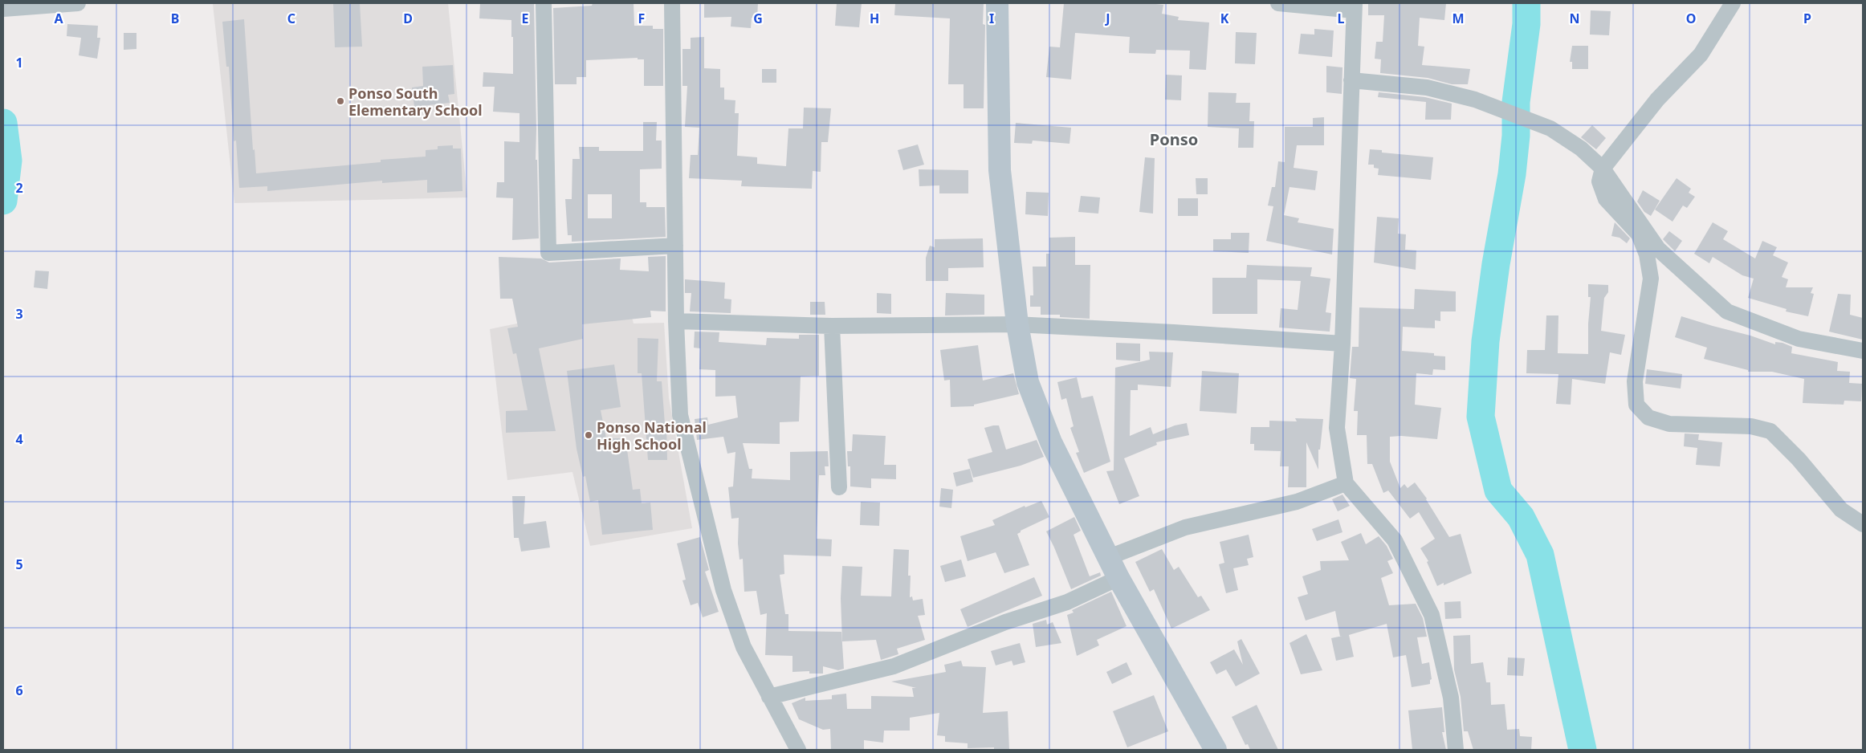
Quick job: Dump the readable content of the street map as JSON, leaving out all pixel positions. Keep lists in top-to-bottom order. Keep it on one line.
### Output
{"districts":["Ponso"],"places":["Ponso South Elementary School","Ponso National High School"],"grid":{"columns":["A","B","C","D","E","F","G","H","I","J","K","L","M","N","O","P"],"rows":["1","2","3","4","5","6"]}}
